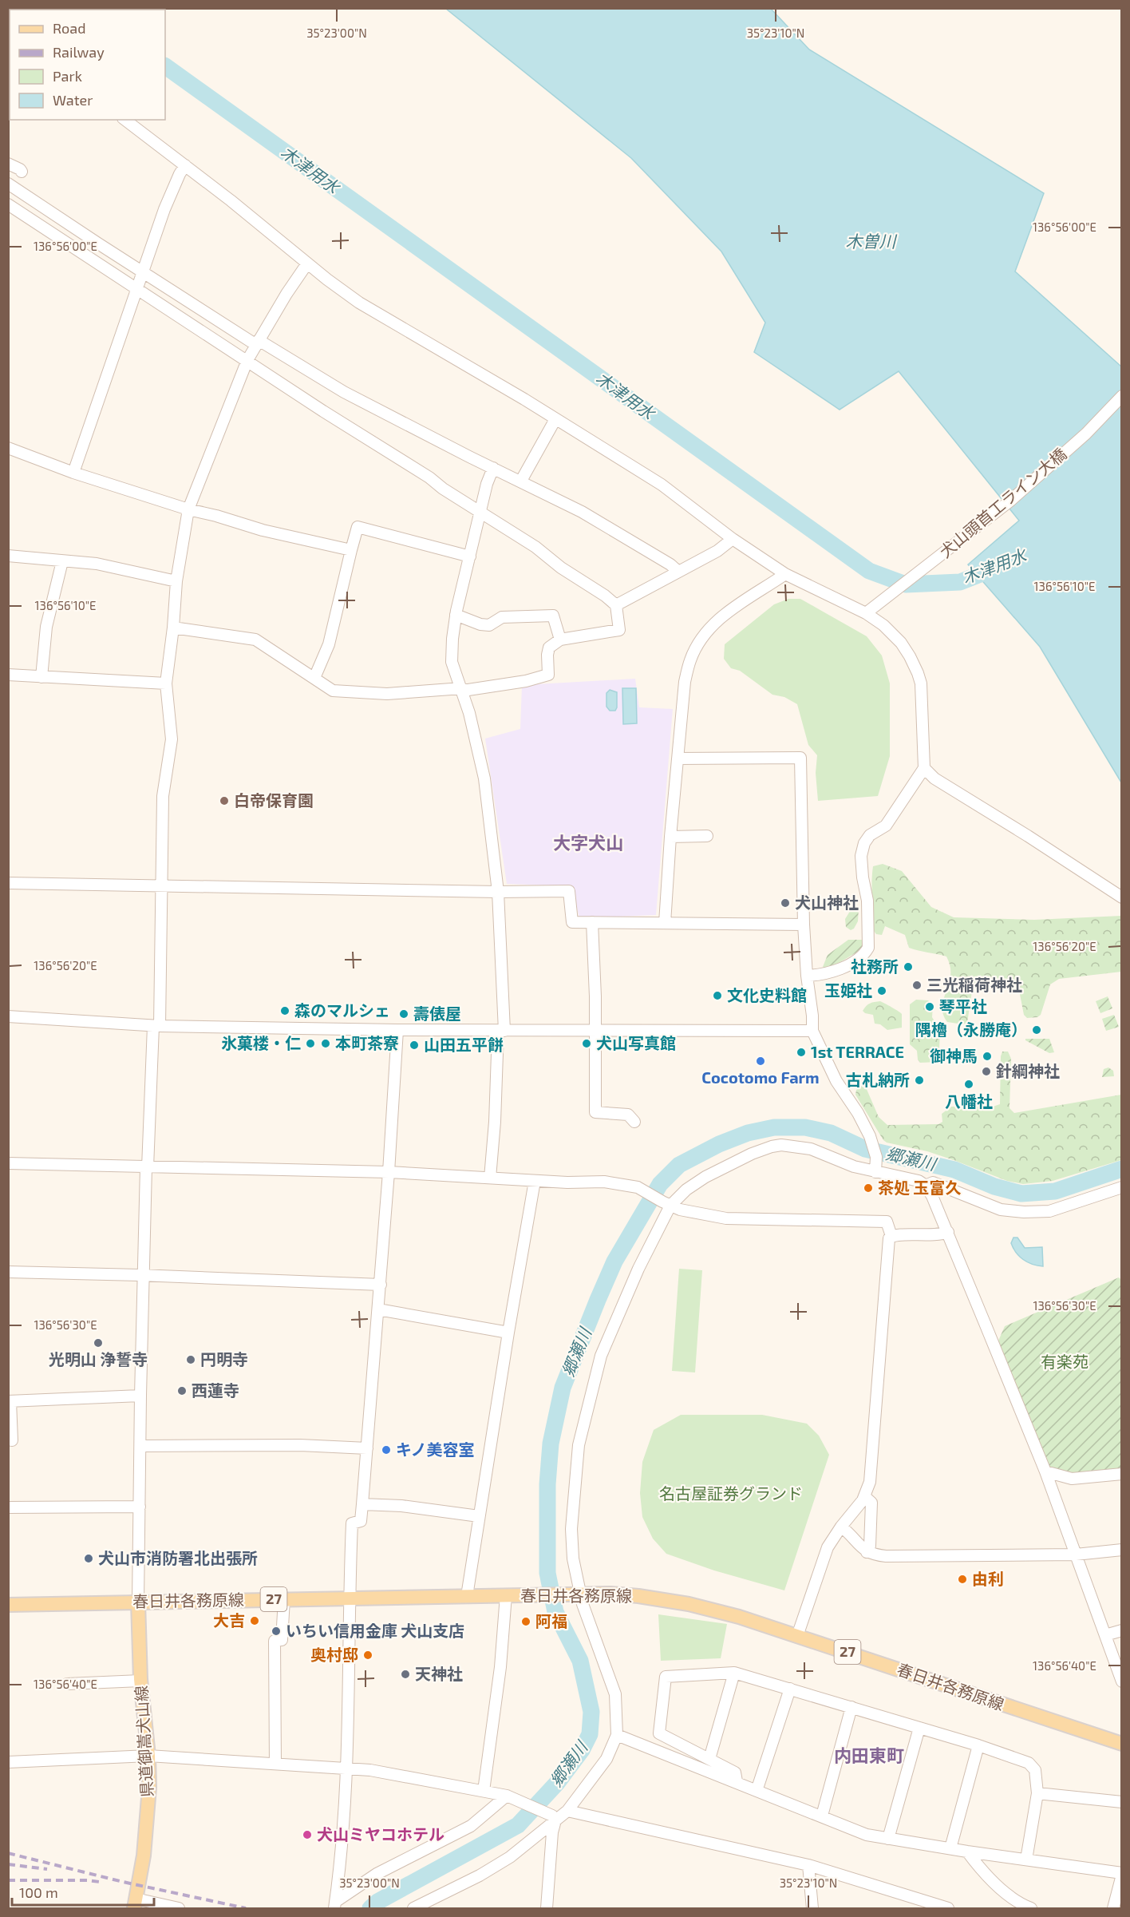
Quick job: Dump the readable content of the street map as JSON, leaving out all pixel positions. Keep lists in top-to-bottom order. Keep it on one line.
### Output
{"streets":{"main road":["春日井各務原線","27","県道御嵩犬山線"],"street":["犬山頭首工ライン大橋"]},"crossings":[["春日井各務原線","県道御嵩犬山線"]],"districts":["大字犬山","内田東町"],"water":["木津用水","木曽川","郷瀬川"],"parks":["有楽苑","名古屋証券グランド"],"places":["白帝保育園","犬山神社","社務所","三光稲荷神社","玉姫社","文化史料館","琴平社","森のマルシェ","壽俵屋","隅櫓（永勝庵）","氷菓楼・仁","本町茶寮","犬山写真館","山田五平餅","1st TERRACE","御神馬","Cocotomo Farm","針綱神社","古札納所","八幡社","茶処 玉富久","光明山 浄誓寺","円明寺","西蓮寺","キノ美容室","犬山市消防署北出張所","由利","大吉","阿福","いちい信用金庫 犬山支店","奥村邸","天神社","犬山ミヤコホテル"],"legend":["Road","Railway","Park","Water"],"scale_bar":"100 m","coordinates":["35°23'00\"N","35°23'10\"N","136°56'00\"E","136°56'10\"E","136°56'20\"E","136°56'30\"E","136°56'40\"E"]}
